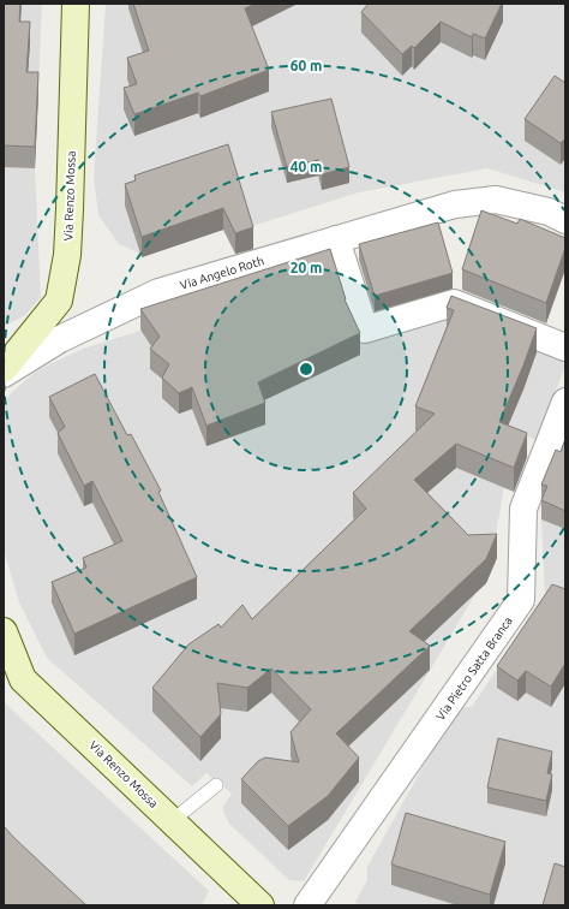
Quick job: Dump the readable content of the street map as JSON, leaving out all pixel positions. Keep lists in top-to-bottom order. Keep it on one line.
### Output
{"streets":{"main road":["Via Renzo Mossa"],"street":["Via Angelo Roth","Via Pietro Satta Branca"]},"rings":["60 m","40 m","20 m"]}
